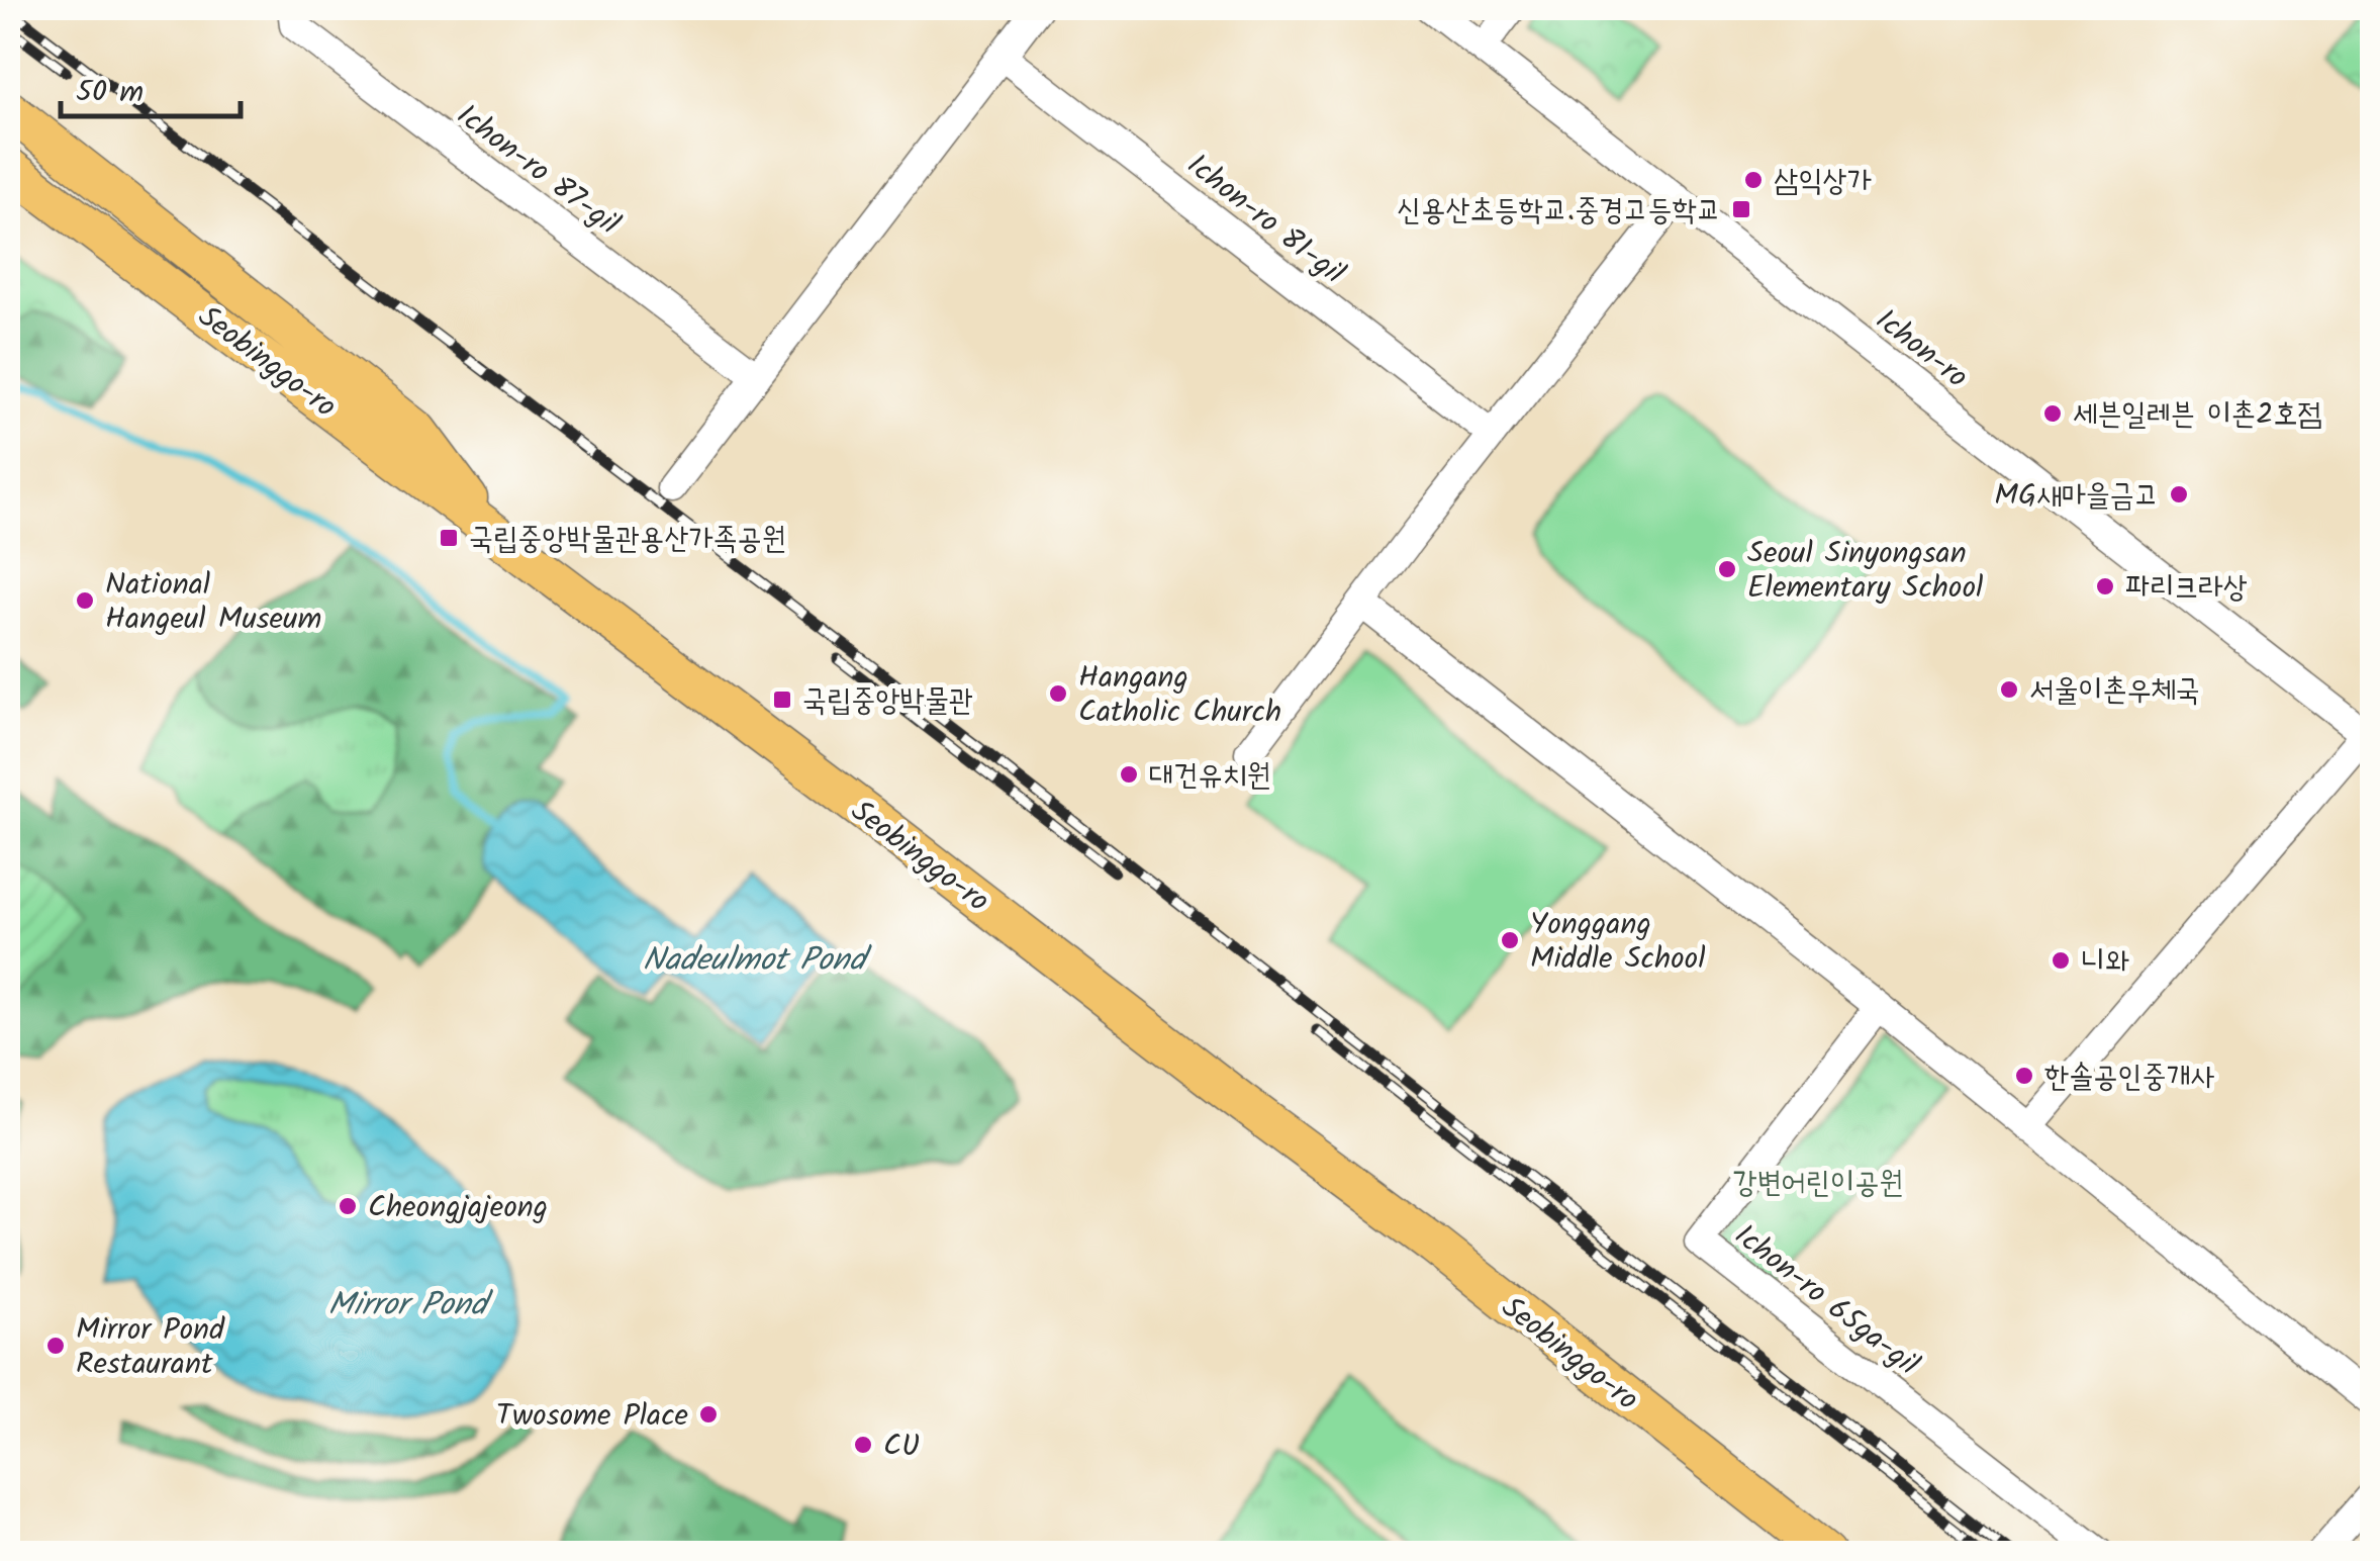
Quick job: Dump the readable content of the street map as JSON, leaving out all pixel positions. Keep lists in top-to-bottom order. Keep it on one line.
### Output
{"streets":{"main road":["Seobinggo-ro"],"street":["Ichon-ro 87-gil","Ichon-ro 81-gil","Ichon-ro","Ichon-ro 65ga-gil"]},"water":["Nadeulmot Pond","Mirror Pond"],"parks":["강변어린이공원"],"places":{"other":["삼익상가","세븐일레븐 이촌2호점","MG새마을금고","Seoul Sinyongsan Elementary School","파리크라상","National Hangeul Museum","서울이촌우체국","Hangang Catholic Church","대건유치원","Yonggang Middle School","니와","한솔공인중개사","Cheongjajeong","Mirror Pond Restaurant","Twosome Place","CU"],"transit":["신용산초등학교.중경고등학교","국립중앙박물관용산가족공원","국립중앙박물관"]},"scale_bar":"50 m"}
